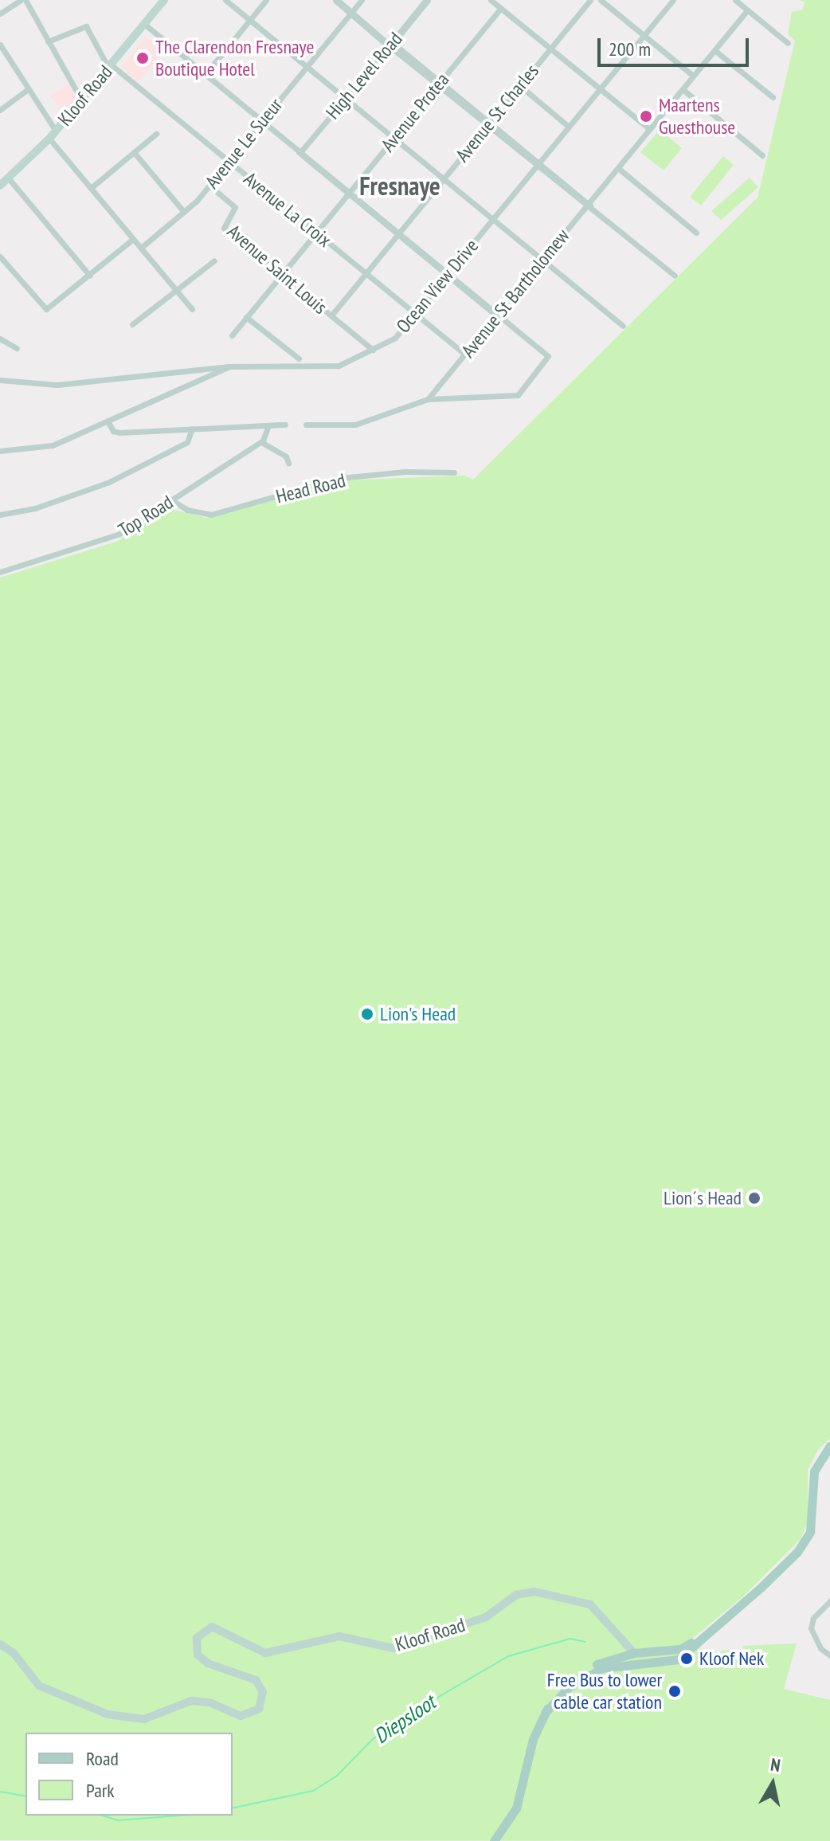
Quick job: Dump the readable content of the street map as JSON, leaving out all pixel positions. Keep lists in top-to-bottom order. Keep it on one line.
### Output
{"streets":{"main road":["Kloof Road"],"street":["High Level Road","Avenue Protea","Avenue St Charles","Avenue Le Sueur","Avenue La Croix","Avenue Saint Louis","Ocean View Drive","Avenue St Bartholomew","Head Road","Top Road"]},"crossings":[["Kloof Road","Avenue La Croix"],["Avenue Protea","Avenue La Croix"],["Avenue Protea","Avenue Saint Louis"],["Avenue St Charles","Avenue La Croix"],["Avenue St Charles","Avenue Saint Louis"],["Avenue Le Sueur","Avenue La Croix"],["Avenue Le Sueur","Avenue Saint Louis"],["Avenue La Croix","Ocean View Drive"],["Avenue La Croix","Avenue St Bartholomew"],["Avenue Saint Louis","Ocean View Drive"],["Head Road","Top Road"]],"districts":["Fresnaye"],"water":["Diepsloot"],"places":["The Clarendon Fresnaye Boutique Hotel","Maartens Guesthouse","Lion's Head","Lion´s Head","Kloof Nek","Free Bus to lower cable car station"],"legend":["Road","Park"],"scale_bar":"200 m","north":"top"}
